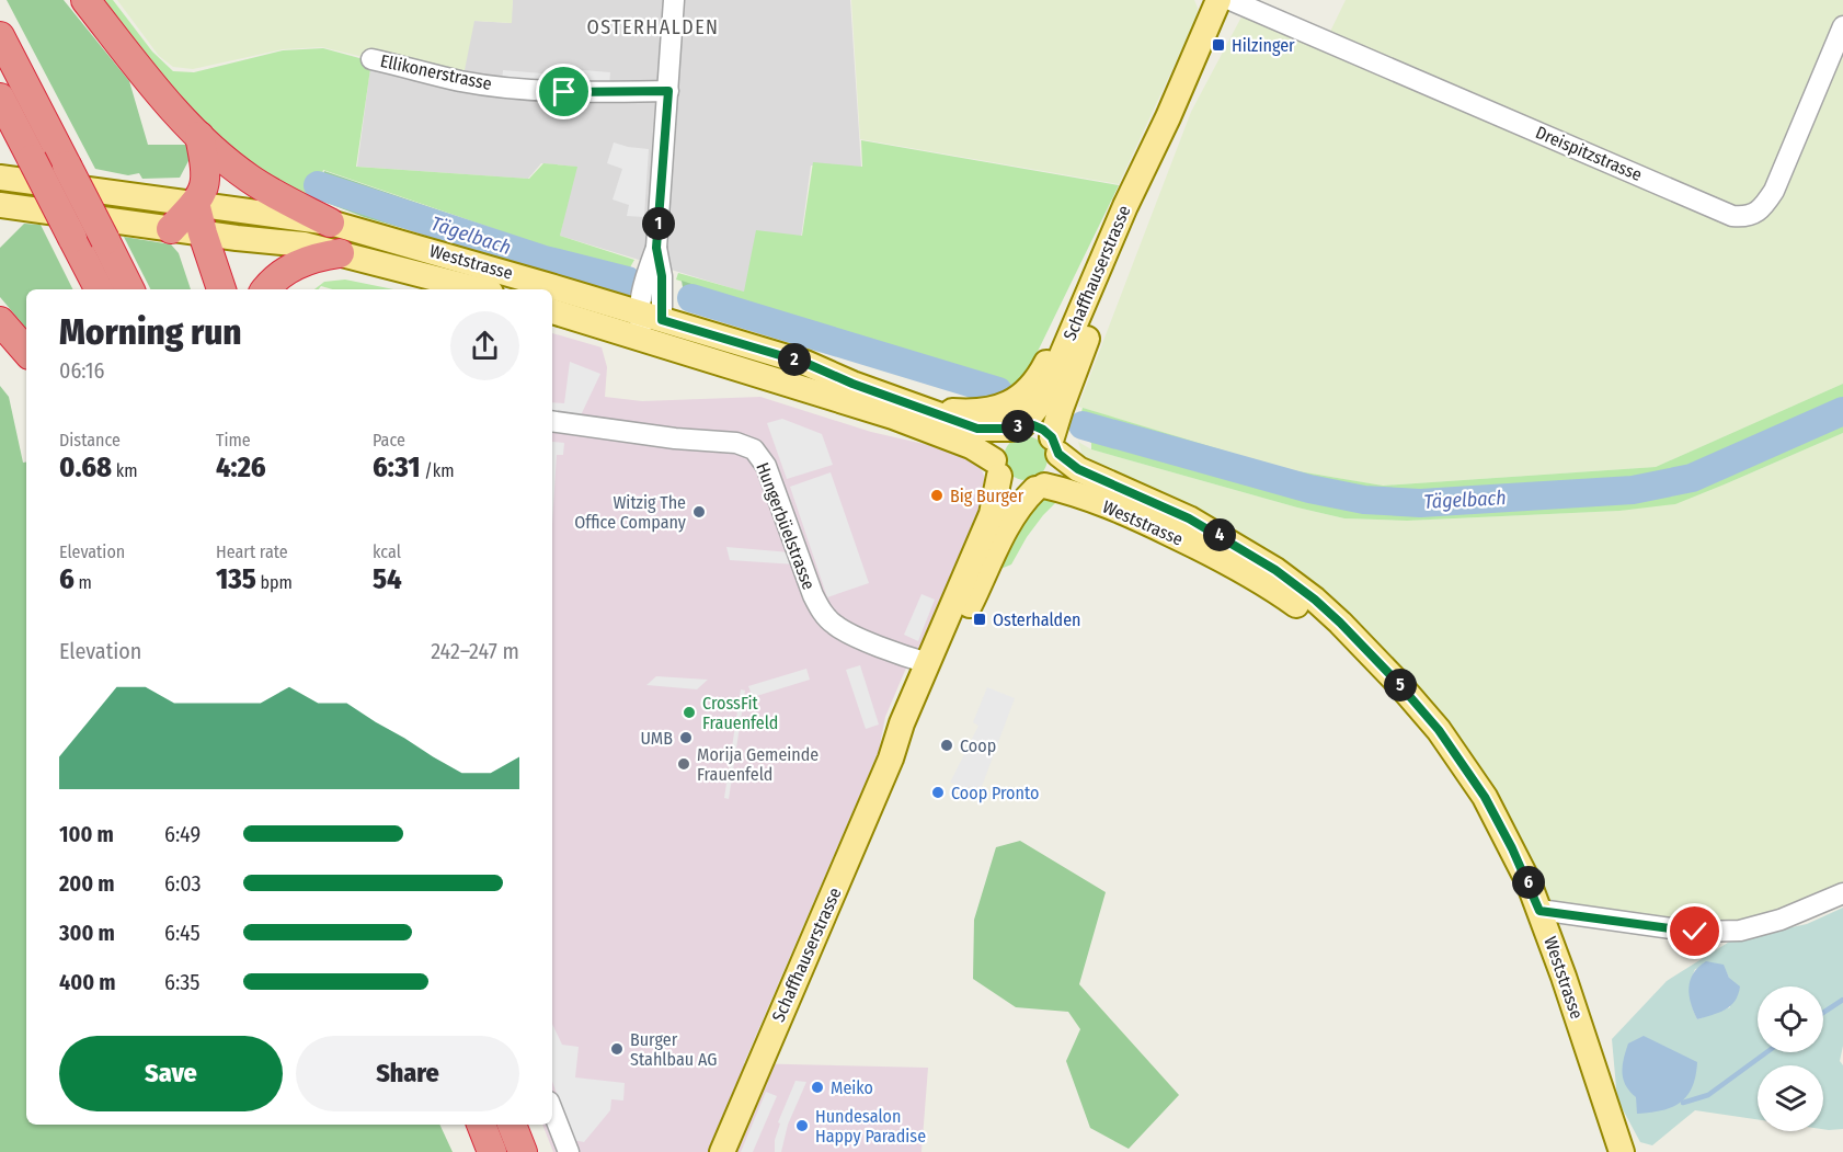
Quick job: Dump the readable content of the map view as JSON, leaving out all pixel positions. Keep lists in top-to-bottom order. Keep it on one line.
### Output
{"streets":{"main road":["Weststrasse","Schaffhauserstrasse"],"street":["Ellikonerstrasse","Dreispitzstrasse","Hungerbüelstrasse"]},"crossings":[["Weststrasse","Schaffhauserstrasse"],["Schaffhauserstrasse","Hungerbüelstrasse"]],"districts":["OSTERHALDEN"],"water":["Tägelbach"],"places":{"transit":["Hilzinger","Osterhalden"],"other":["Big Burger","Witzig The Office Company","CrossFit Frauenfeld","UMB","Coop","Morija Gemeinde Frauenfeld","Coop Pronto","Burger Stahlbau AG","Meiko","Hundesalon Happy Paradise"]},"page":{"pins":["1","2","3","4","5","6"],"heading":["Morning run","06:16"],"stats":[["Distance","0.68 km"],["Time","4:26"],["Pace","6:31 /km"],["Elevation","6 m"],["Heart rate","135 bpm"],["kcal","54"]],"chart":["Elevation","242–247 m"],"list":[{"name":"100 m","note":"6:49"},{"name":"200 m","note":"6:03"},{"name":"300 m","note":"6:45"},{"name":"400 m","note":"6:35"}],"buttons":["Save","Share"]}}
